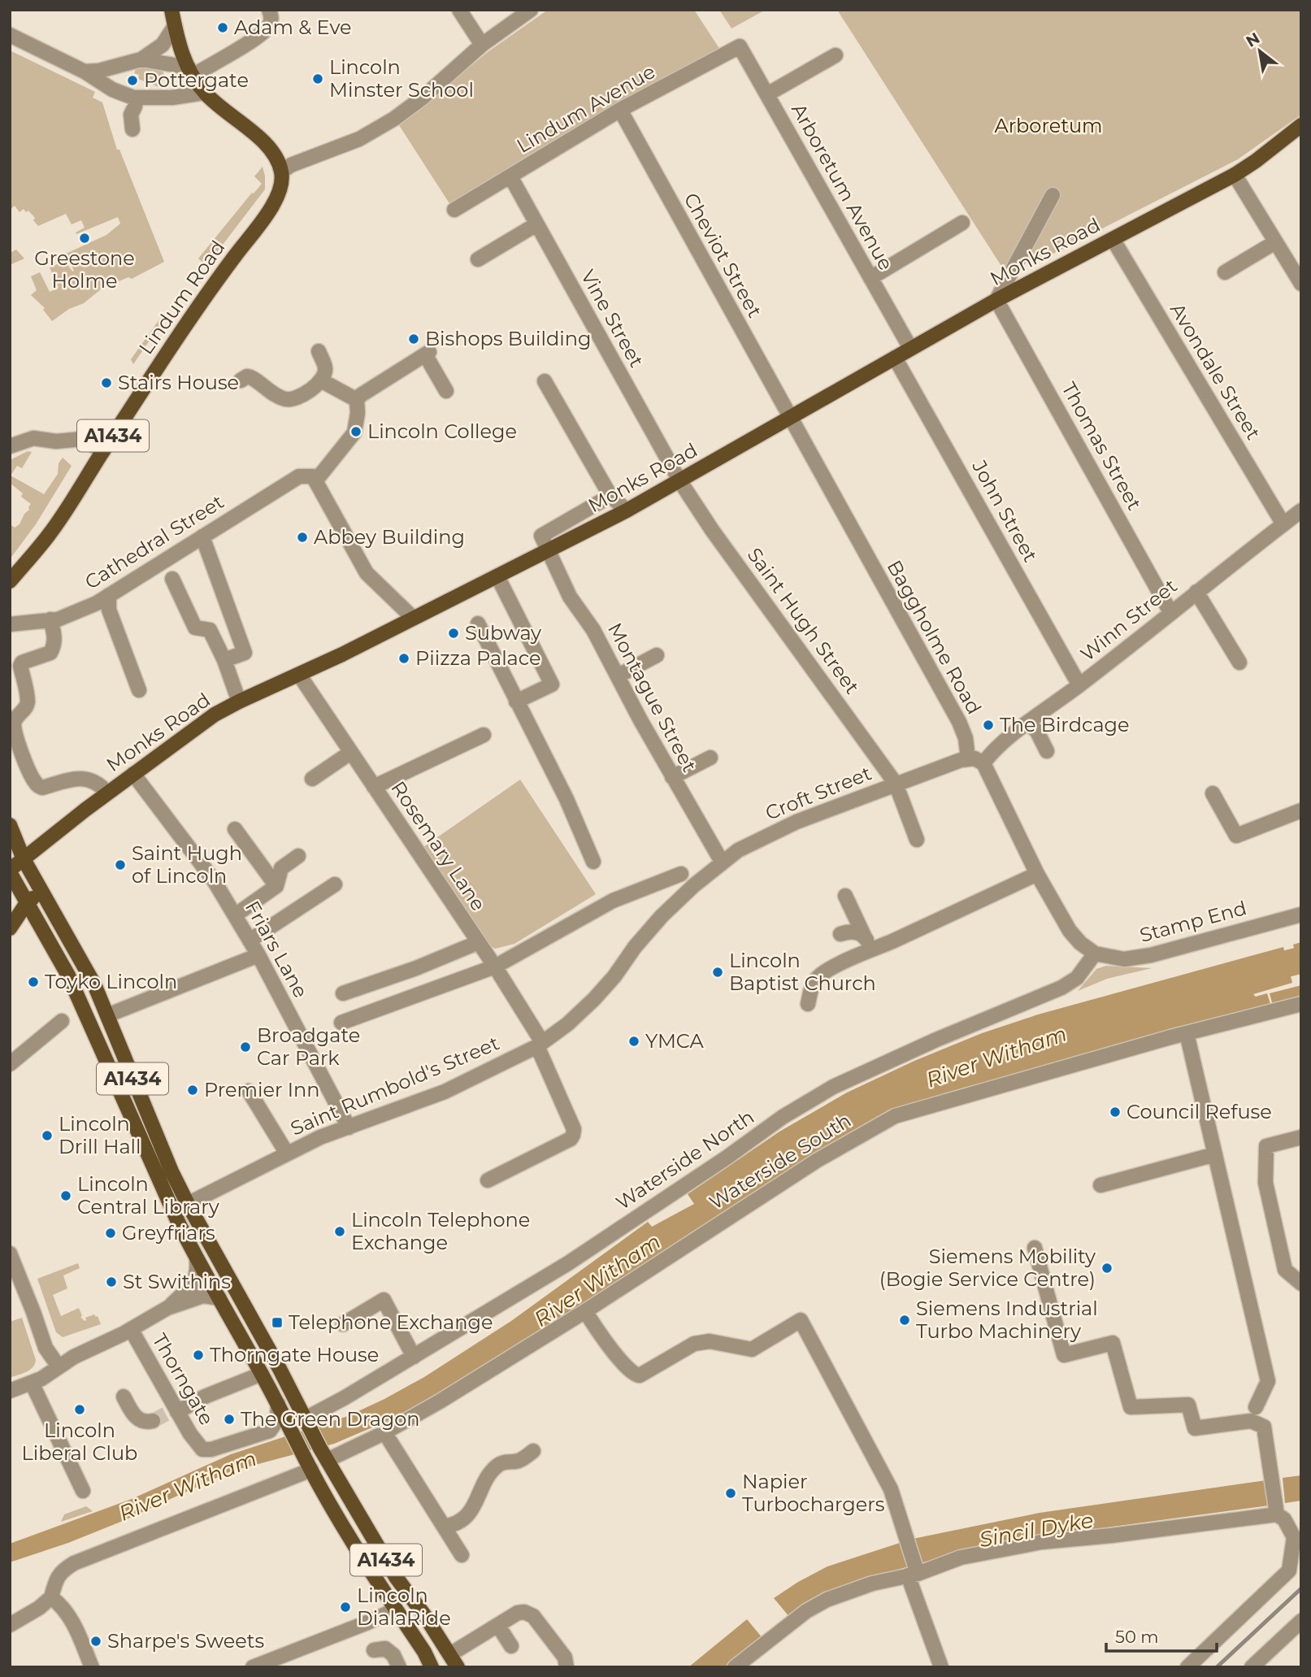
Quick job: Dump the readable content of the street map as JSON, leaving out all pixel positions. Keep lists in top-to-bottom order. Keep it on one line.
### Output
{"streets":{"main road":["Monks Road","Lindum Road","A1434"],"street":["Lindum Avenue","Arboretum Avenue","Cheviot Street","Vine Street","Avondale Street","Thomas Street","John Street","Cathedral Street","Winn Street","Saint Hugh Street","Baggholme Road","Montague Street","Croft Street","Rosemary Lane","Stamp End","Friars Lane","Saint Rumbold's Street","Waterside North","Waterside South","Thorngate"]},"crossings":[["Lindum Avenue","Arboretum Avenue"],["Lindum Avenue","Cheviot Street"],["Lindum Avenue","Vine Street"],["Arboretum Avenue","Monks Road"],["Monks Road","Cheviot Street"],["Monks Road","Vine Street"],["Monks Road","Avondale Street"],["Monks Road","A1434"],["Monks Road","Thomas Street"],["Monks Road","John Street"],["Monks Road","Saint Hugh Street"],["Monks Road","Baggholme Road"],["Monks Road","Montague Street"],["Monks Road","Rosemary Lane"],["Monks Road","Friars Lane"],["Cheviot Street","Baggholme Road"],["Vine Street","Saint Hugh Street"],["Avondale Street","Winn Street"],["A1434","Saint Rumbold's Street"],["A1434","Waterside North"],["A1434","Waterside South"],["A1434","Thorngate"],["Thomas Street","Winn Street"],["John Street","Winn Street"],["Saint Hugh Street","Croft Street"],["Baggholme Road","Croft Street"],["Montague Street","Croft Street"],["Croft Street","Saint Rumbold's Street"],["Rosemary Lane","Saint Rumbold's Street"],["Stamp End","Waterside North"],["Friars Lane","Saint Rumbold's Street"]],"water":["River Witham","Sincil Dyke"],"parks":["Arboretum"],"places":{"other":["Adam & Eve","Lincoln Minster School","Pottergate","Greestone Holme","Bishops Building","Stairs House","Lincoln College","Abbey Building","Subway","Piizza Palace","The Birdcage","Saint Hugh of Lincoln","Lincoln Baptist Church","Toyko Lincoln","YMCA","Broadgate Car Park","Premier Inn","Council Refuse","Lincoln Drill Hall","Lincoln Central Library","Lincoln Telephone Exchange","Greyfriars","Siemens Mobility (Bogie Service Centre)","St Swithins","Siemens Industrial Turbo Machinery","Thorngate House","Lincoln Liberal Club","The Green Dragon","Napier Turbochargers","Lincoln DialaRide","Sharpe's Sweets"],"transit":["Telephone Exchange"]},"scale_bar":"50 m","north":"top left"}
